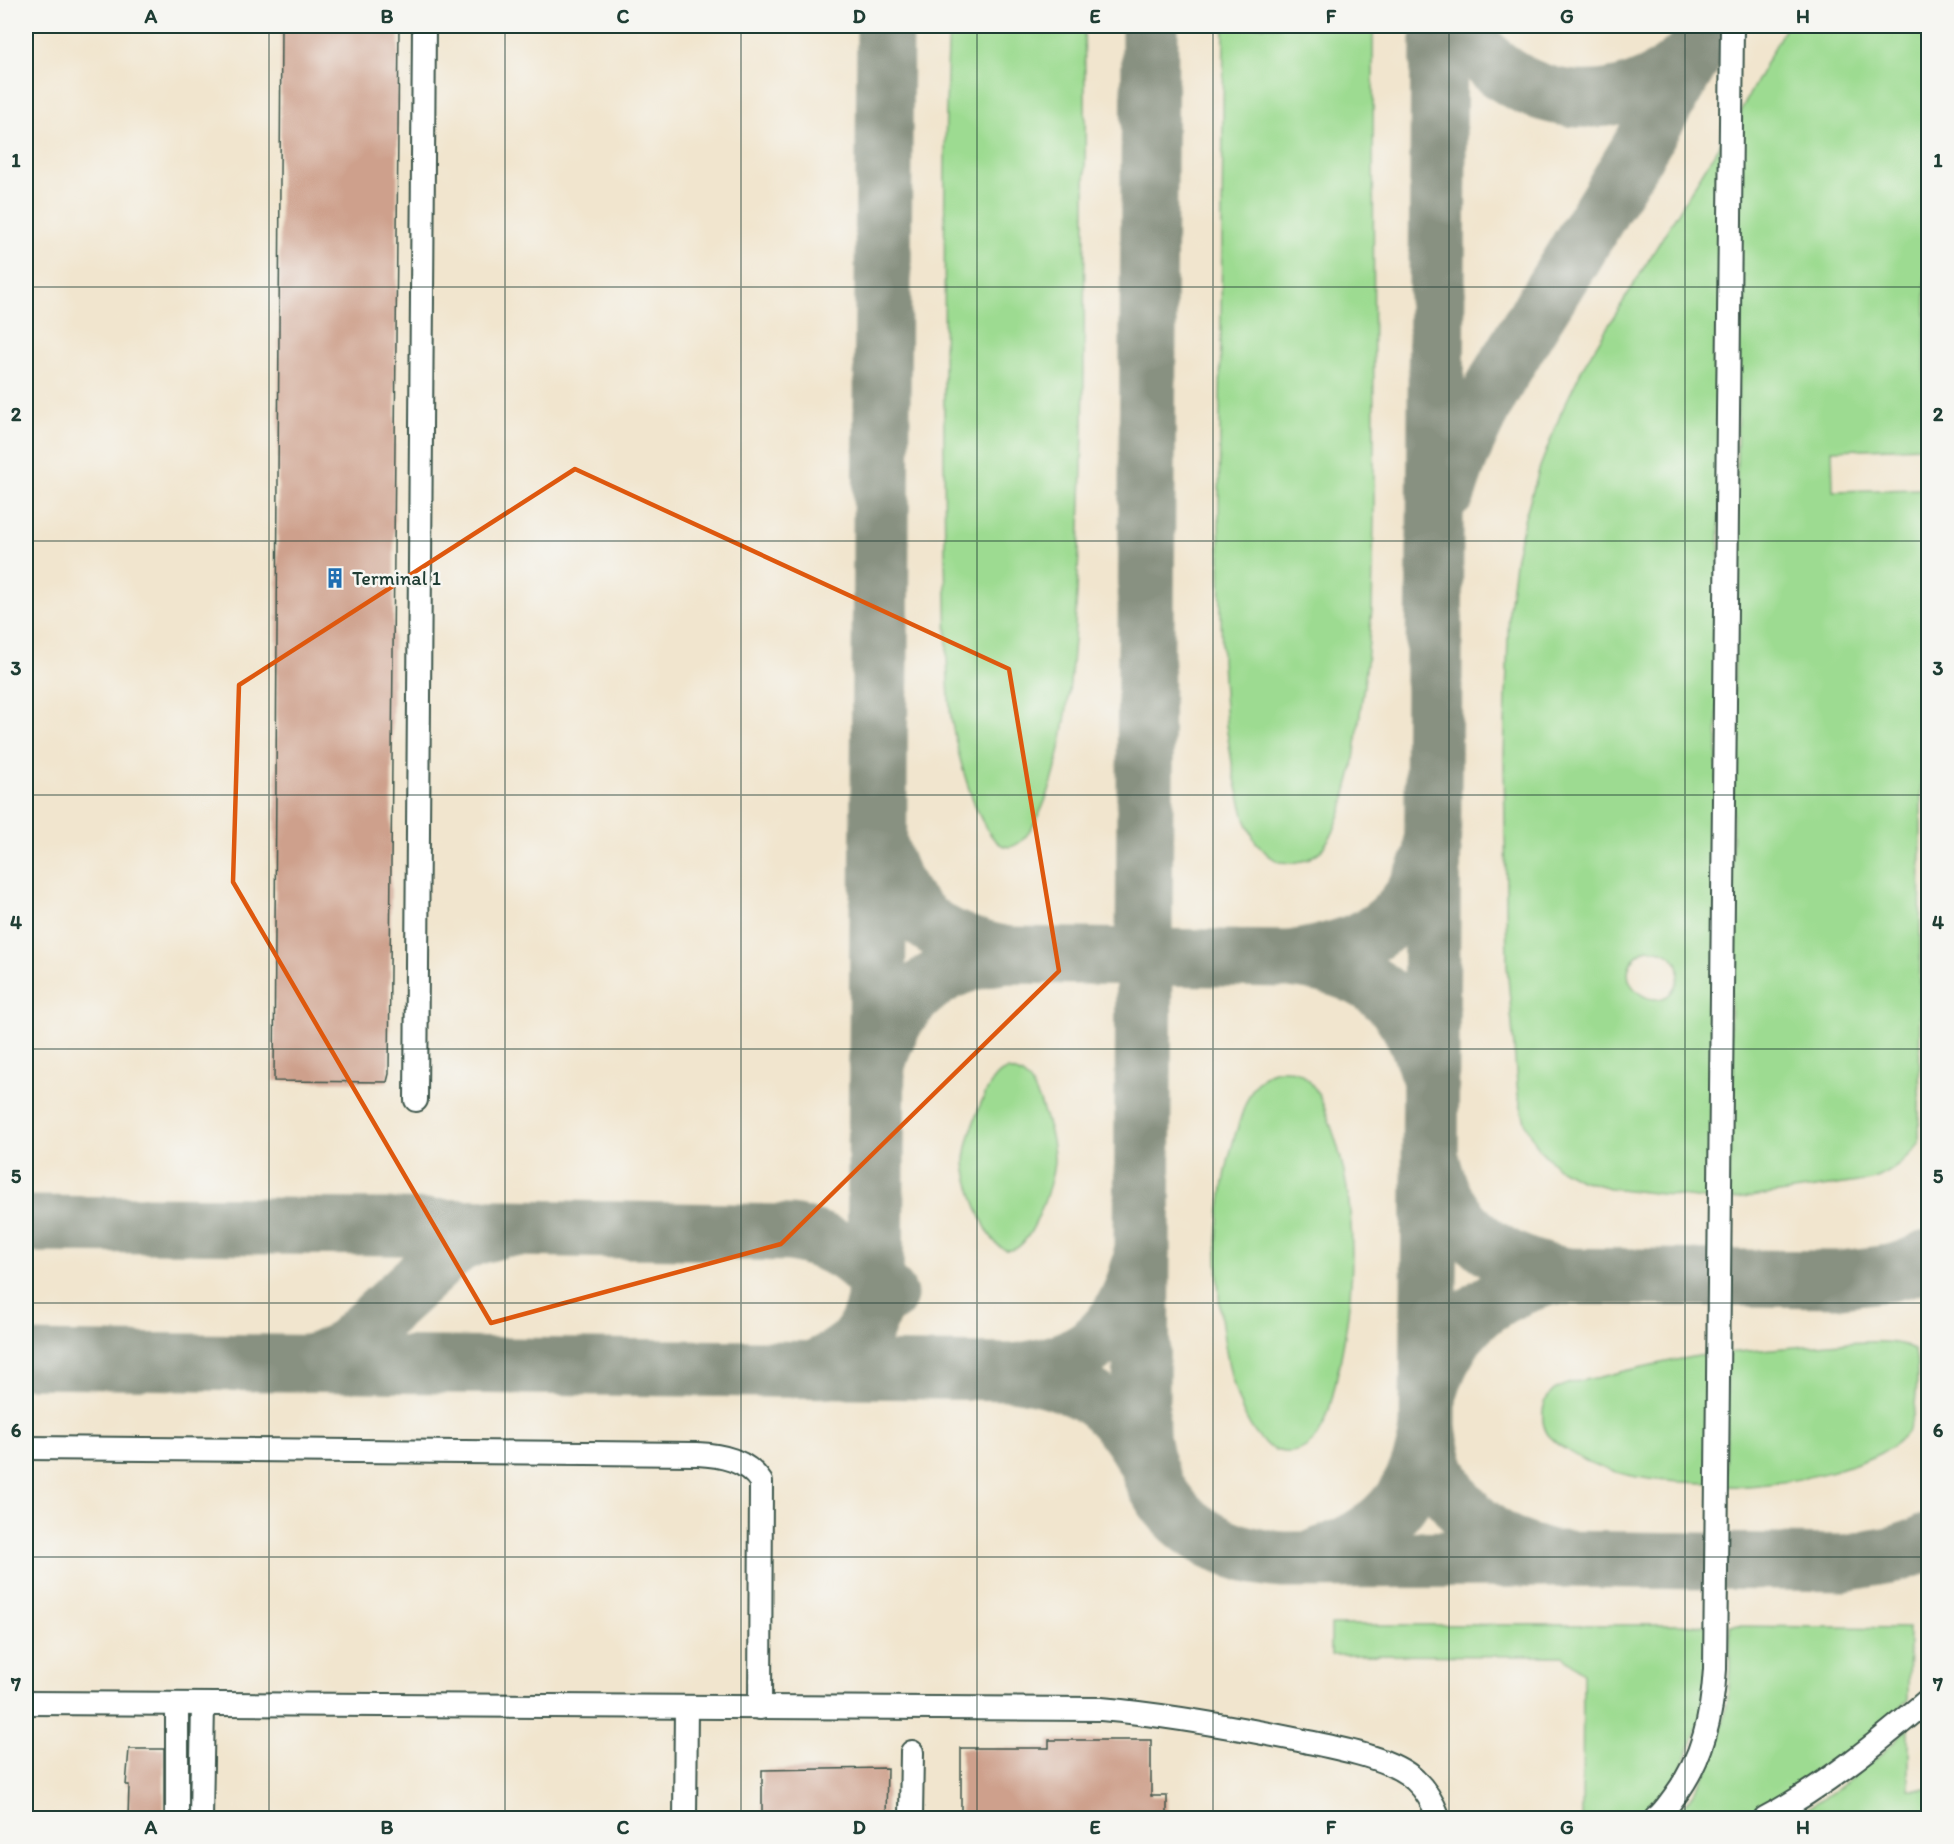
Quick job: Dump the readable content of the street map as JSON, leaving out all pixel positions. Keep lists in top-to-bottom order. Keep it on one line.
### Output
{"places":{"building":["Terminal 1"]},"grid":{"columns":["A","B","C","D","E","F","G","H"],"rows":["1","2","3","4","5","6","7"]}}
